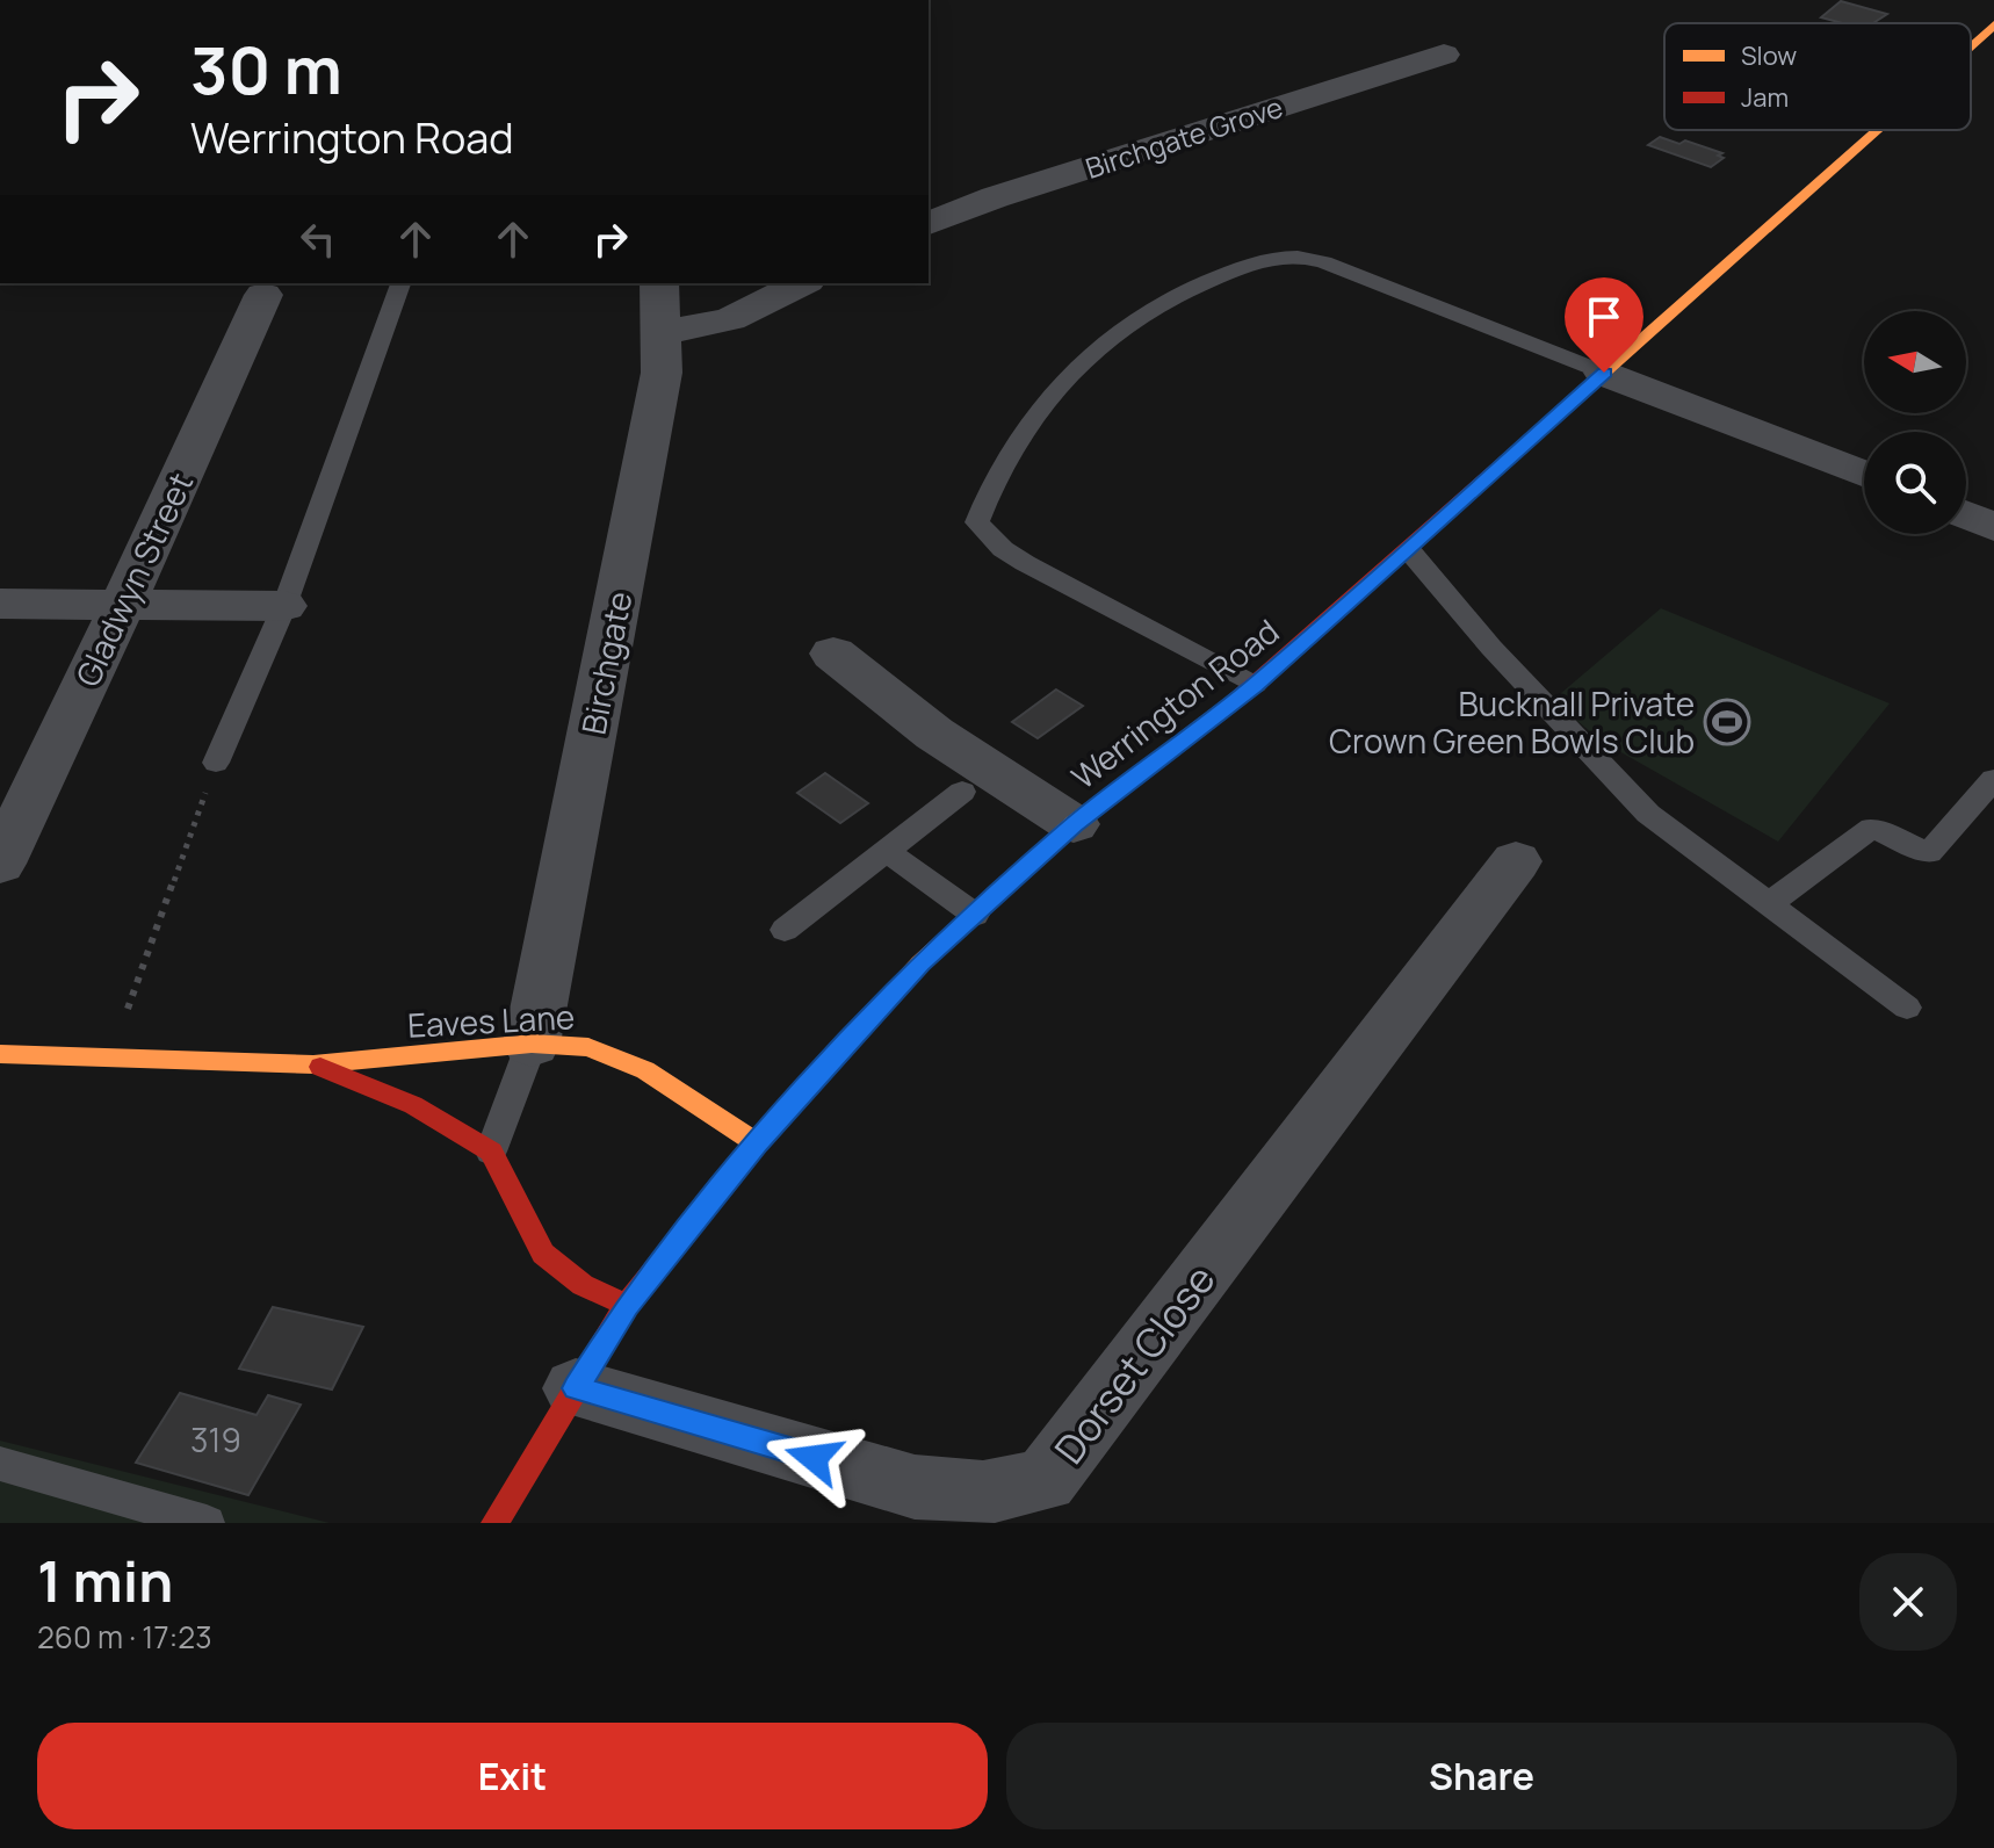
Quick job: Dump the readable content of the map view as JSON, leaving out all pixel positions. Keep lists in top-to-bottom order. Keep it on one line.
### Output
{"streets":{"main road":["Werrington Road","Eaves Lane"],"street":["Birchgate Grove","Gladwyn Street","Birchgate","Dorset Close"]},"crossings":[["Birchgate","Eaves Lane"],["Werrington Road","Eaves Lane"],["Werrington Road","Dorset Close"]],"places":{"sports":["Bucknall Private Crown Green Bowls Club"]},"house_numbers":["319"],"legend":["Slow","Jam"],"north":"left","page":{"turn":["30 m","Werrington Road"],"heading":["1 min","260 m · 17:23"],"buttons":["Exit","Share"]}}
